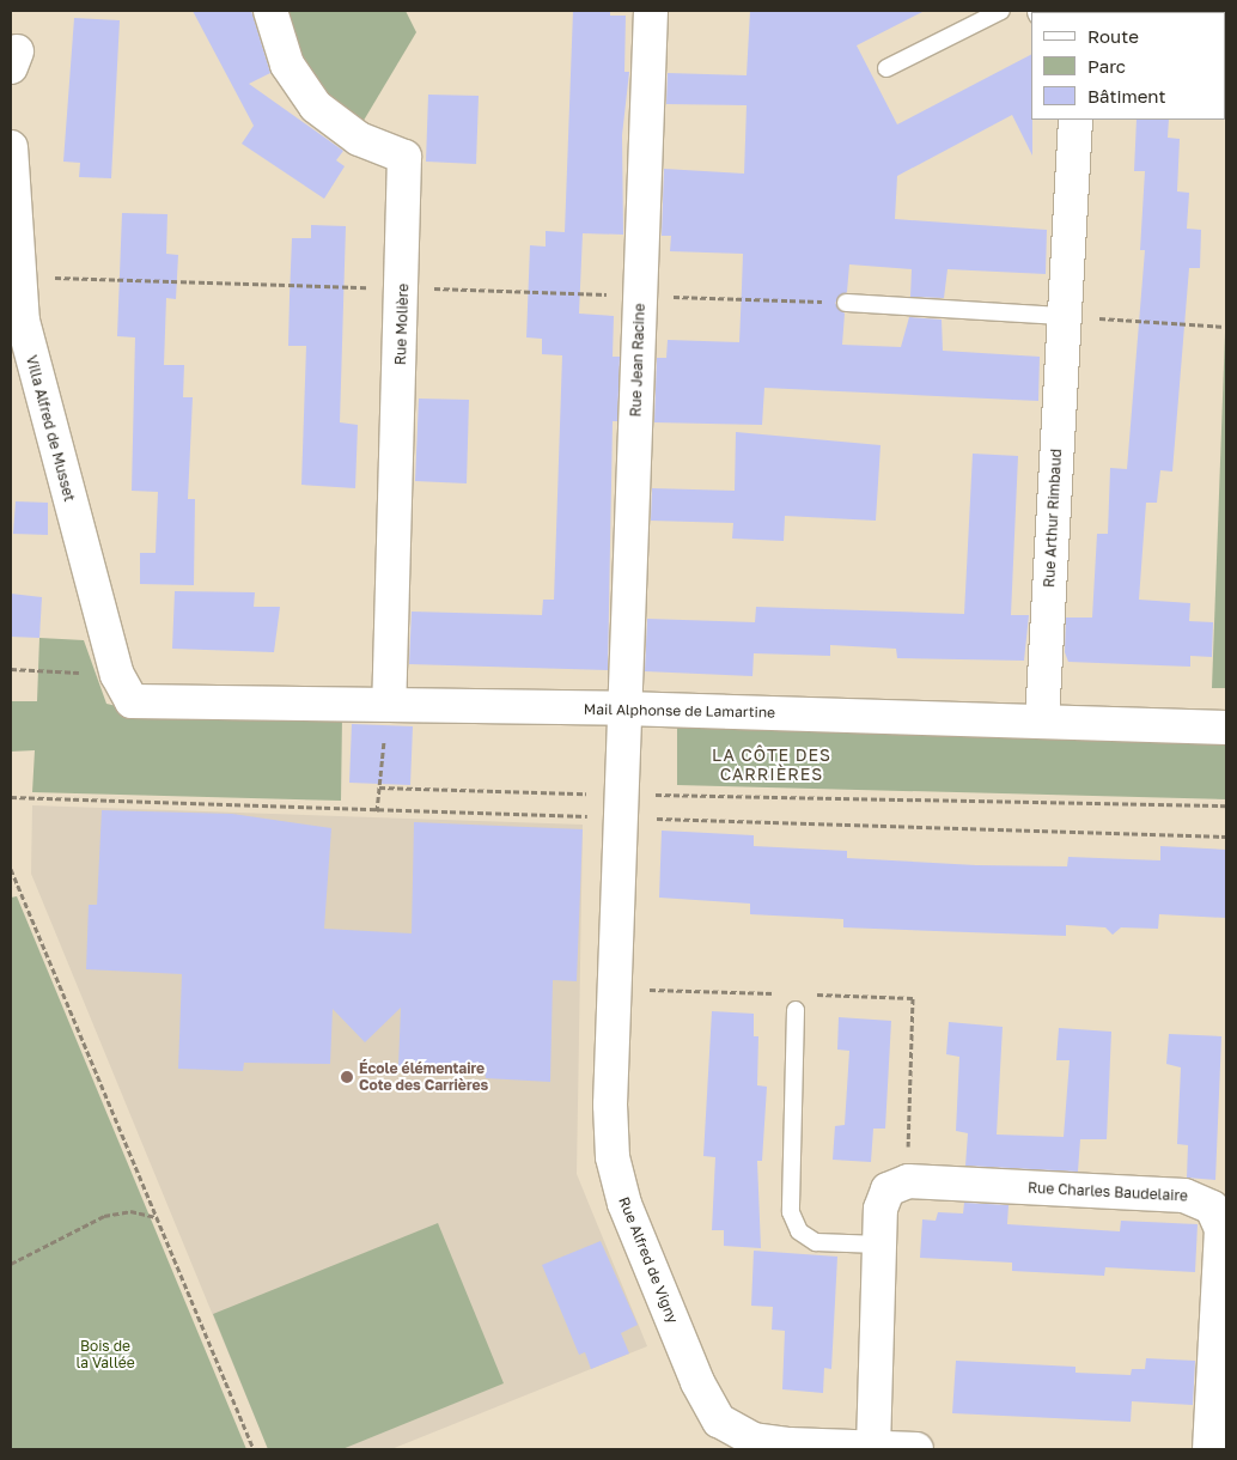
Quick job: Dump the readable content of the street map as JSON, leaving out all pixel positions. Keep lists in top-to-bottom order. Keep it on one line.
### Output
{"streets":{"street":["Rue Molière","Rue Jean Racine","Villa Alfred de Musset","Rue Arthur Rimbaud","Mail Alphonse de Lamartine","Rue Charles Baudelaire","Rue Alfred de Vigny"]},"crossings":[["Rue Molière","Mail Alphonse de Lamartine"],["Rue Jean Racine","Mail Alphonse de Lamartine"],["Rue Jean Racine","Rue Alfred de Vigny"],["Villa Alfred de Musset","Mail Alphonse de Lamartine"],["Rue Arthur Rimbaud","Mail Alphonse de Lamartine"],["Mail Alphonse de Lamartine","Rue Alfred de Vigny"]],"districts":["LA CÔTE DES CARRIÈRES"],"parks":["Bois de la Vallée"],"places":["École élémentaire Cote des Carrières"],"legend":["Route","Parc","Bâtiment"]}
